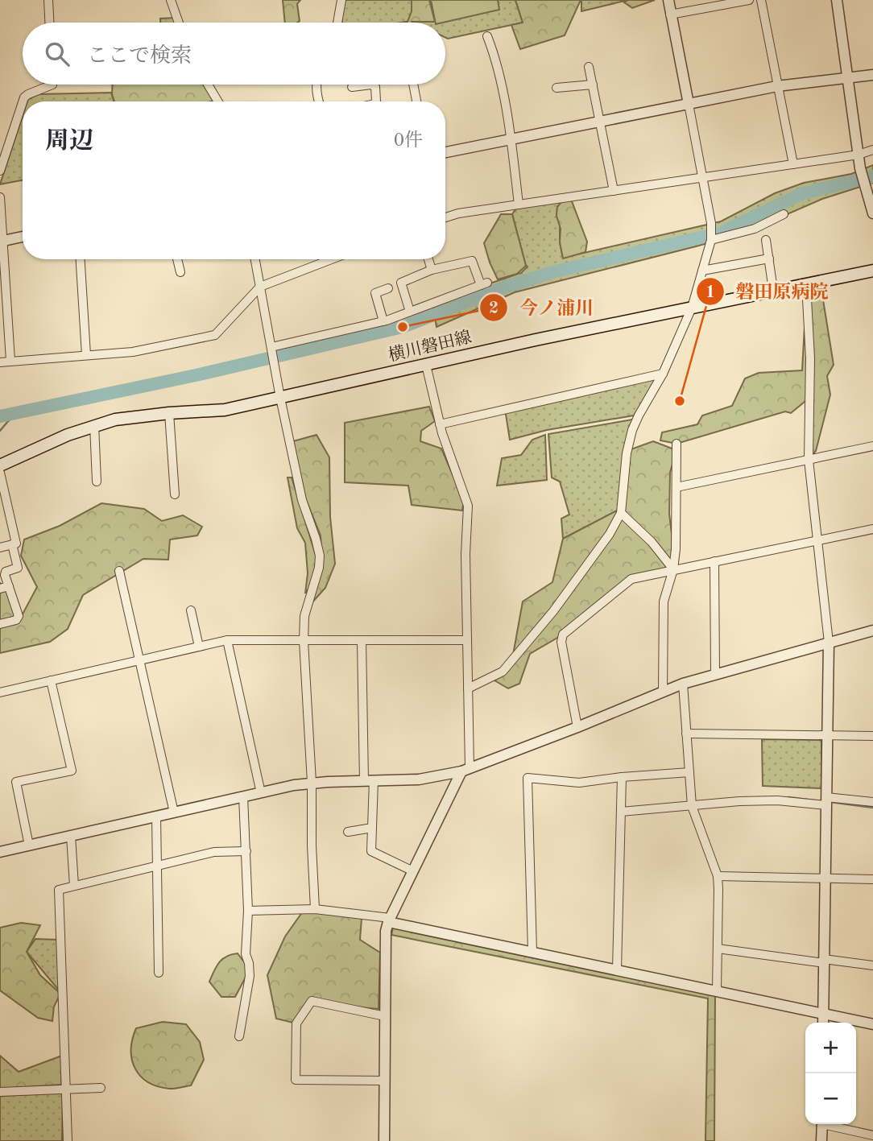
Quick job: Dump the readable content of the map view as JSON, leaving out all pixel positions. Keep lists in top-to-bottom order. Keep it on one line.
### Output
{"streets":{"main road":["横川磐田線"]},"places":["今ノ浦川","磐田原病院"],"page":{"search":"ここで検索","heading":["周辺","0件"],"map_buttons":["+","−"]}}
